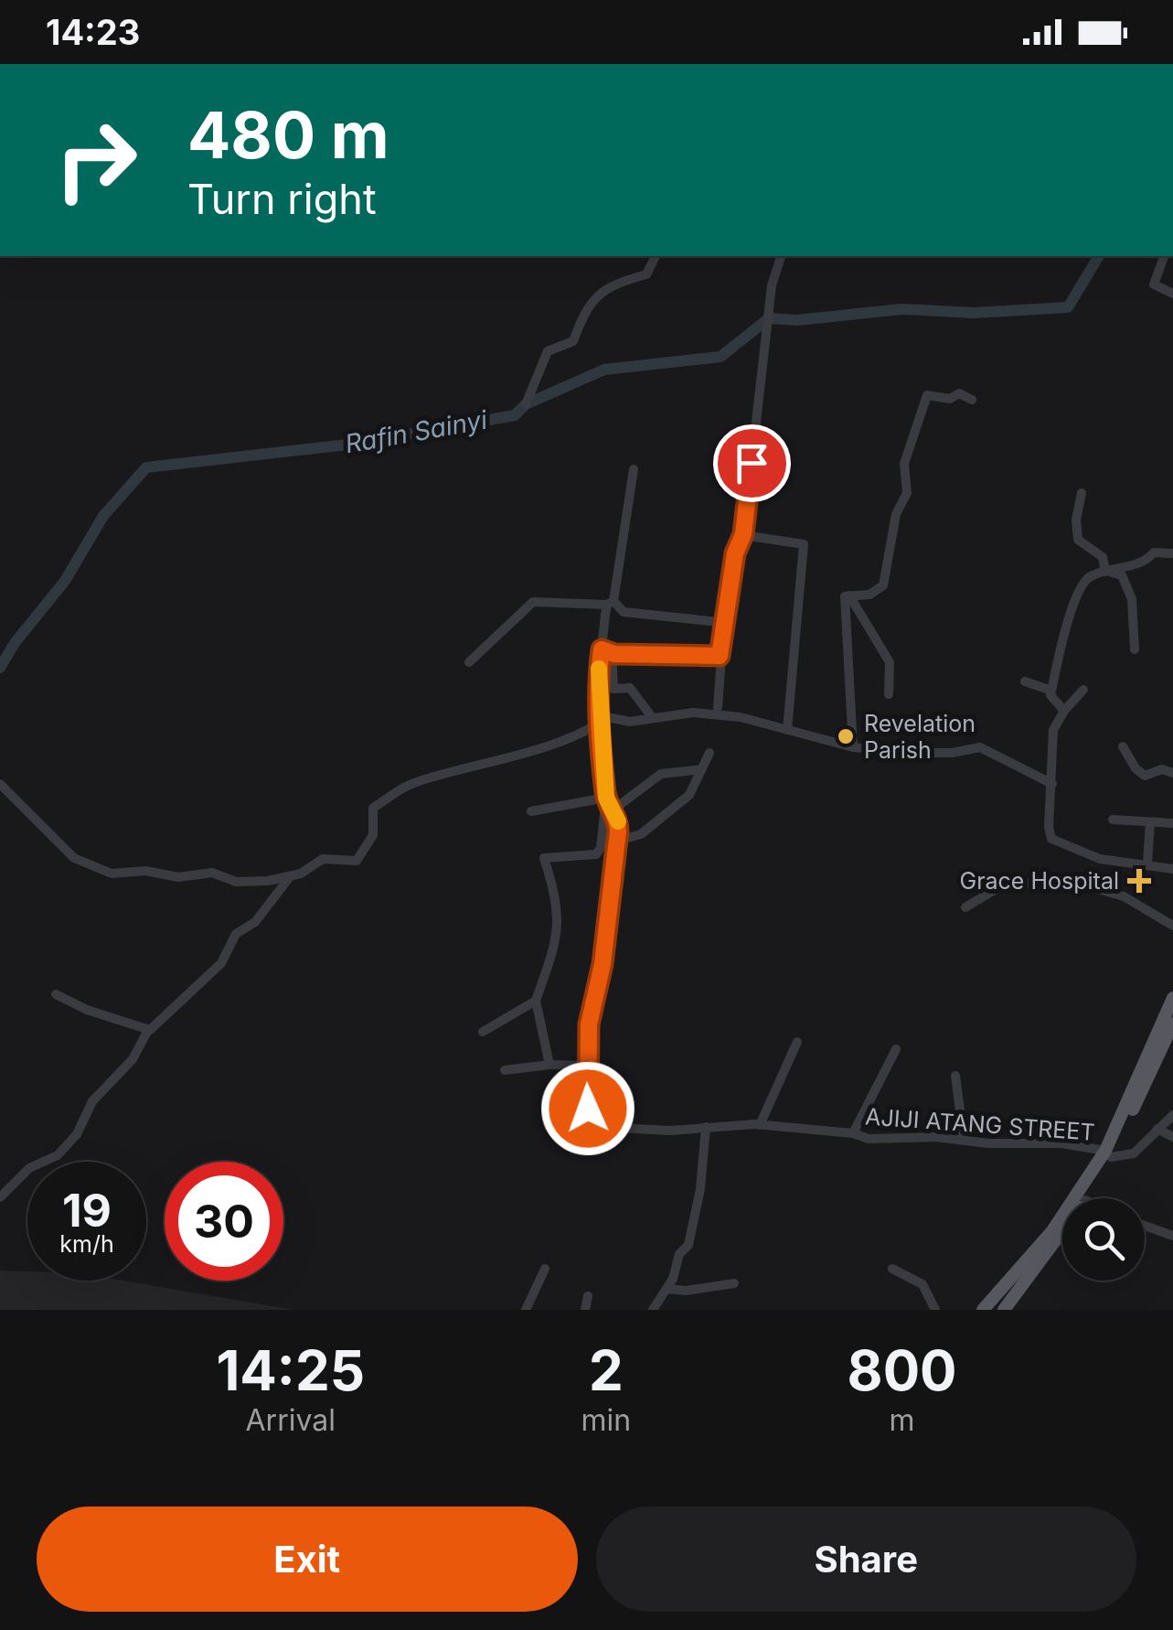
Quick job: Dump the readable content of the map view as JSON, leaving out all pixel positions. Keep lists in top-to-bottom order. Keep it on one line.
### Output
{"streets":{"street":["AJIJI ATANG STREET"]},"water":["Rafin Sainyi"],"places":{"other":["Revelation Parish"],"health":["Grace Hospital"]},"page":{"status":"14:23","turn":["480 m","Turn right"],"speed":"19 km/h","limit":"30","eta":["14:25","Arrival","2","min","800","m"],"buttons":["Exit","Share"]}}
